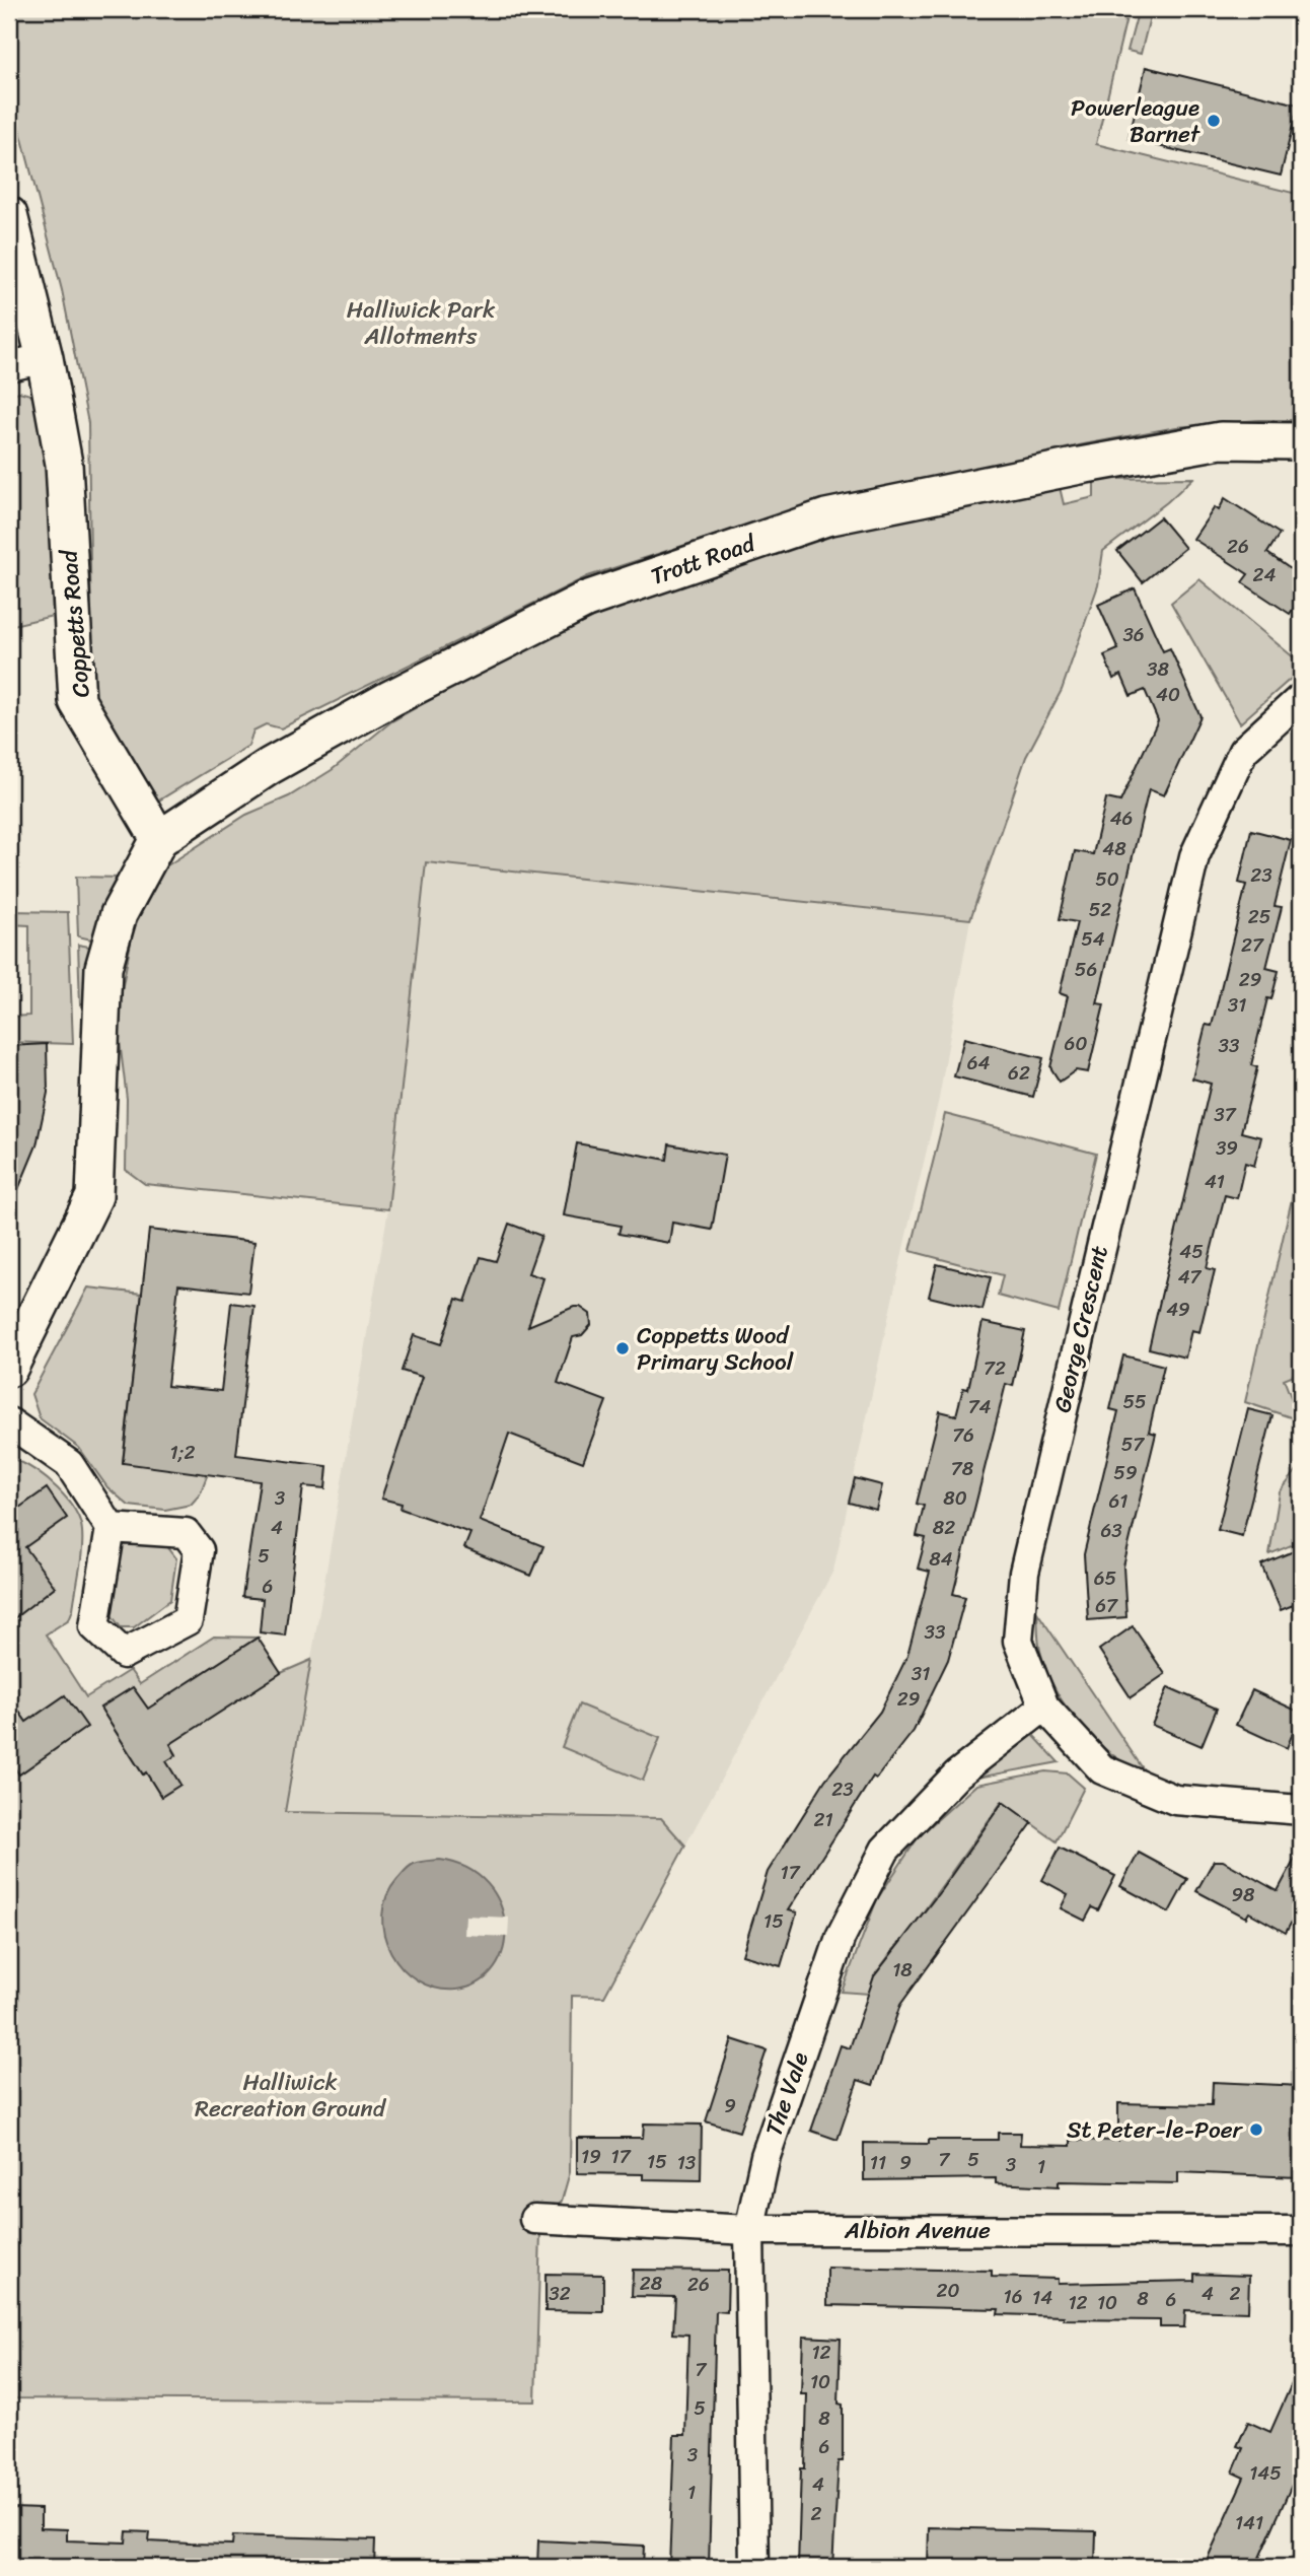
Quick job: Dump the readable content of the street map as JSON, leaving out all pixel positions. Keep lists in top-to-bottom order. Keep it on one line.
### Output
{"streets":{"street":["Trott Road","Coppetts Road","George Crescent","The Vale","Albion Avenue"]},"crossings":[["Trott Road","Coppetts Road"],["George Crescent","The Vale"],["The Vale","Albion Avenue"]],"parks":["Halliwick Park Allotments","Halliwick Recreation Ground"],"places":["Powerleague Barnet","Coppetts Wood Primary School","St Peter-le-Poer"],"house_numbers":["26","24","36","38","40","46","48","23","50","52","25","54","27","56","29","31","60","33","64","62","37","39","41","45","47","49","72","55","74","76","57","1;2","78","59","3","80","61","4","82","63","5","84","65","6","67","33","31","29","23","21","17","98","15","18","9","19","17","7","5","15","13","11","9","3","1","28","26","20","32","4","2","16","14","8","6","12","10","12","7","10","5","8","6","3","145","4","1","2","141"]}
